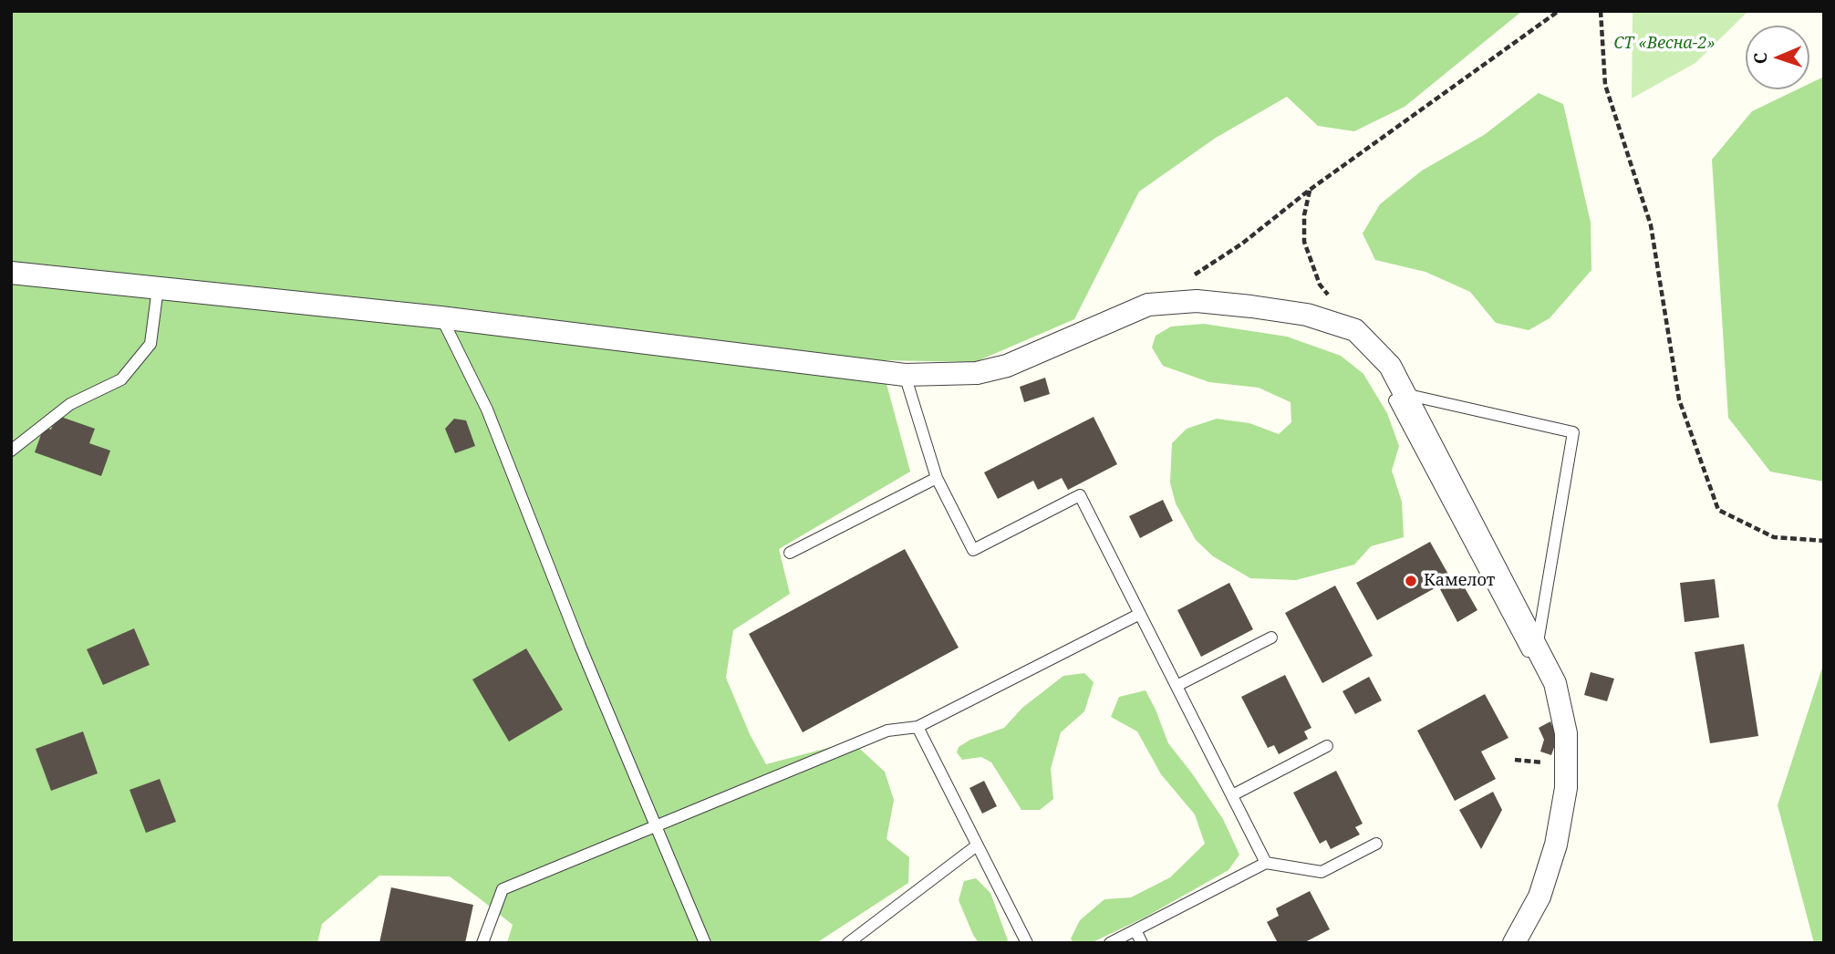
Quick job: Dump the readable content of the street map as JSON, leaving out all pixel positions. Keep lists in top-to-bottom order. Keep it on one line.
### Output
{"parks":["СТ «Весна-2»"],"places":["Камелот"],"north":"left"}
